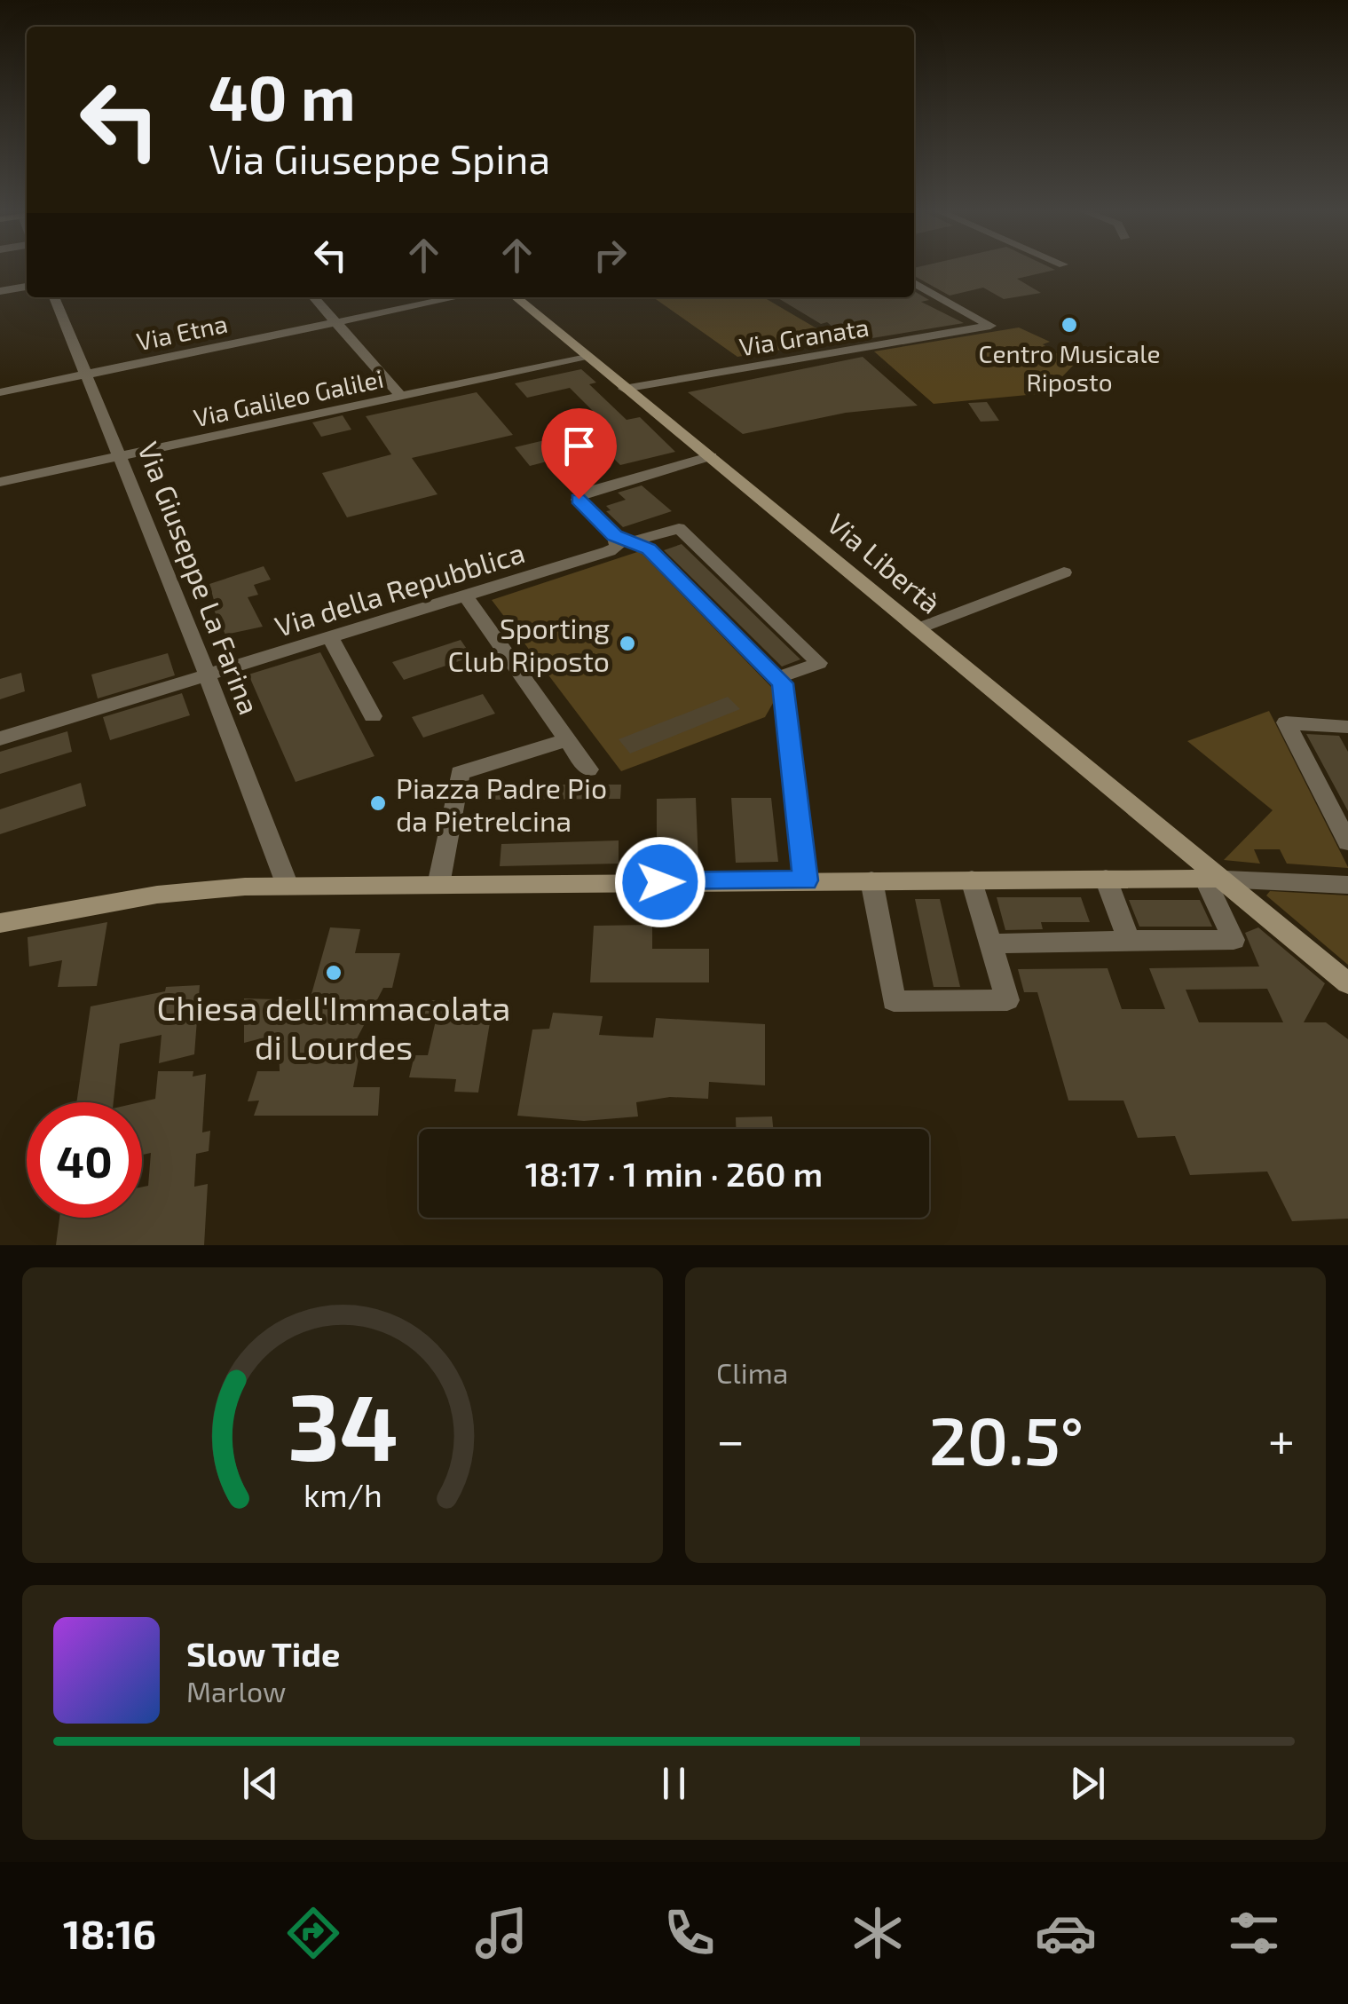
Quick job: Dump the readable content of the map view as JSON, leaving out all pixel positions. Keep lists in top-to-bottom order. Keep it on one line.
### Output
{"streets":{"street":["Via Etna","Via Granata","Via Galileo Galilei","Via Libertà","Via Giuseppe La Farina","Via della Repubblica"]},"crossings":[["Via Etna","Via Giuseppe La Farina"],["Via Granata","Via Libertà"],["Via Galileo Galilei","Via Libertà"],["Via Galileo Galilei","Via Giuseppe La Farina"],["Via Giuseppe La Farina","Via della Repubblica"]],"places":["Centro Musicale Riposto","Sporting Club Riposto","Piazza Padre Pio da Pietrelcina","Chiesa dell'Immacolata di Lourdes"],"page":{"turn":["40 m","Via Giuseppe Spina"],"limit":"40","trip":"18:17 · 1 min · 260 m","tile":"Clima","heat":["−","20.5°","+"],"song":["Slow Tide","Marlow"],"tabs":"18:16","gauge":["34","km/h"]}}
